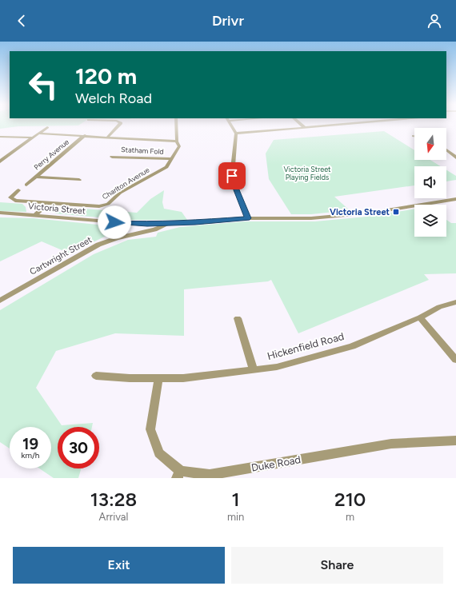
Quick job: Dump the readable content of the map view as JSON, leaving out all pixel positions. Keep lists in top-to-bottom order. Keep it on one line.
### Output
{"streets":{"street":["Statham Fold","Perry Avenue","Charlton Avenue","Victoria Street","Cartwright Street","Hickenfield Road","Duke Road"]},"crossings":[["Statham Fold","Charlton Avenue"],["Victoria Street","Cartwright Street"],["Hickenfield Road","Duke Road"]],"parks":["Victoria Street Playing Fields"],"places":{"transit":["Victoria Street"]},"north":"bottom","page":{"header":"Drivr","turn":["120 m","Welch Road"],"speed":"19 km/h","limit":"30","eta":["13:28","Arrival","1","min","210","m"],"buttons":["Exit","Share"]}}
